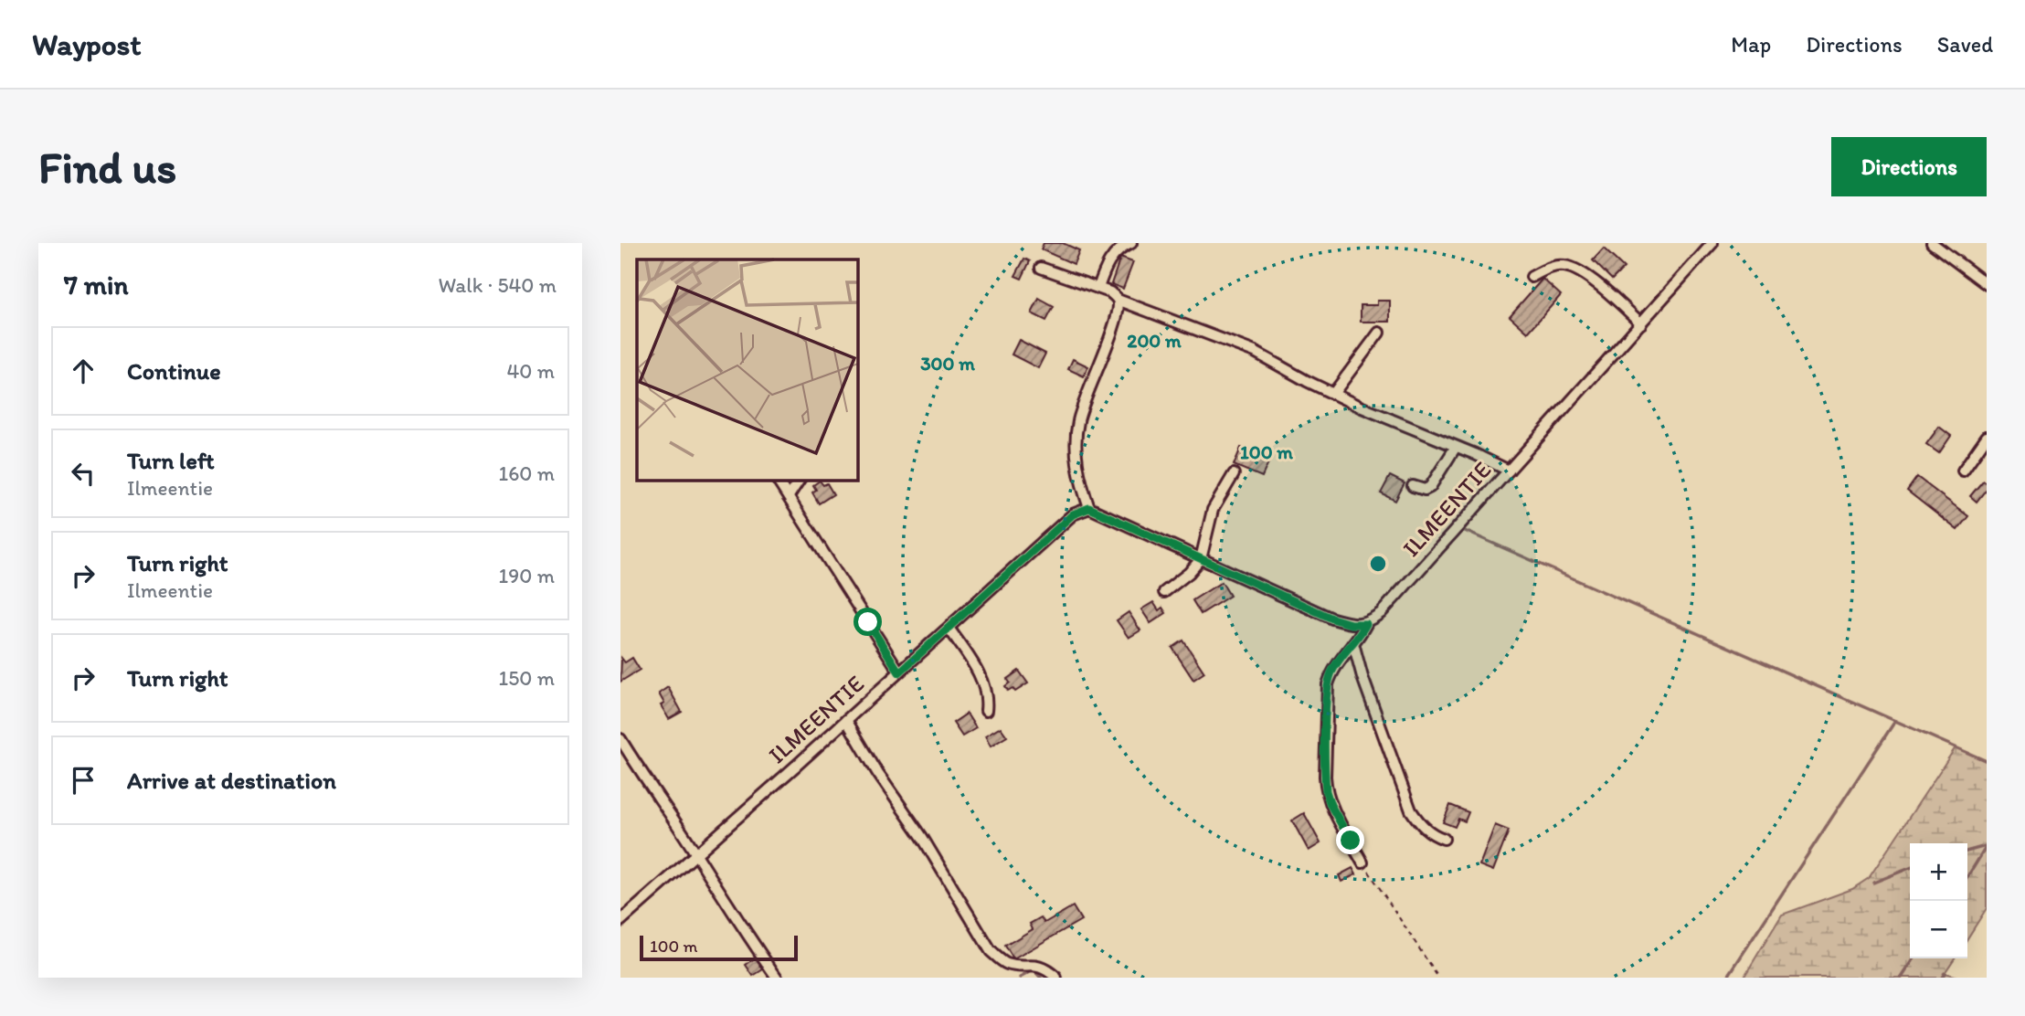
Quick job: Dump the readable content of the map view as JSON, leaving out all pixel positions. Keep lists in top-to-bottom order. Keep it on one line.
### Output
{"streets":{"street":["ILMEENTIE"]},"scale_bar":"100 m","page":{"header":"Waypost","nav":["Map","Directions","Saved"],"buttons":"Directions","title":"Find us","heading":["7 min","Walk · 540 m"],"list":[["Continue","40 m"],["Turn left","Ilmeentie","160 m"],["Turn right","Ilmeentie","190 m"],["Turn right","150 m"],"Arrive at destination"],"map_buttons":["+","−"],"scale":"100 m"},"rings":["200 m","300 m","100 m"]}
